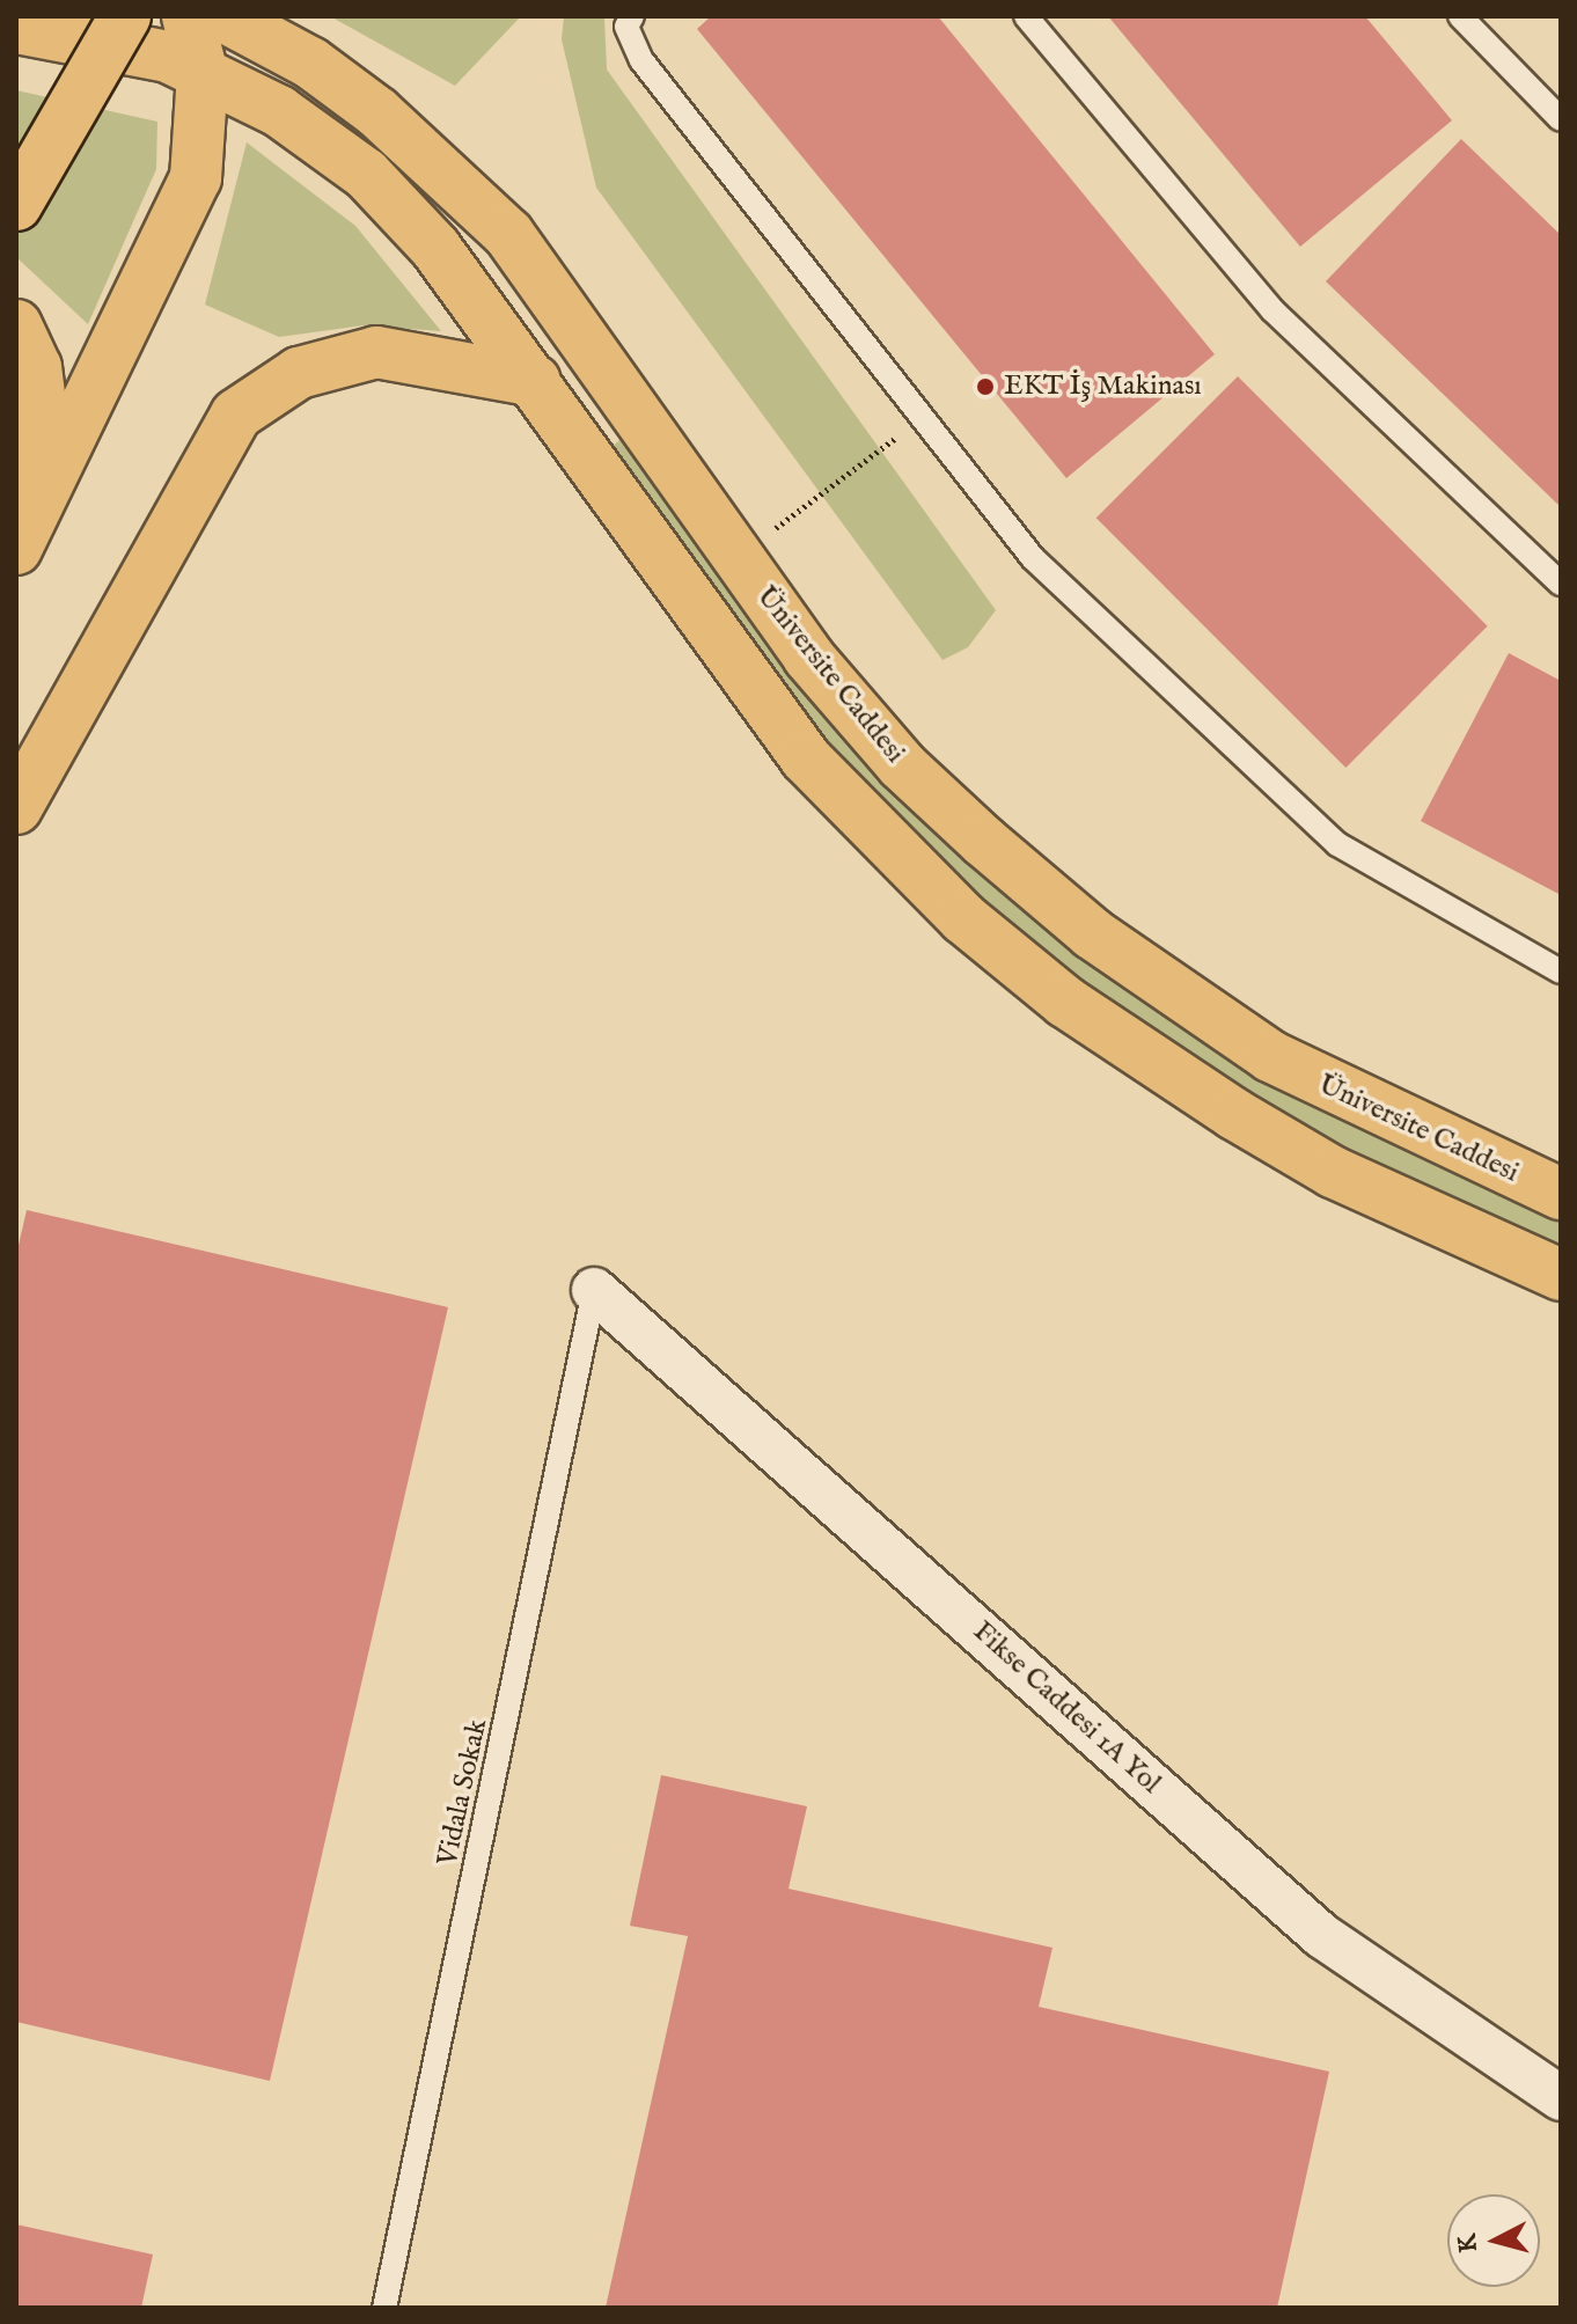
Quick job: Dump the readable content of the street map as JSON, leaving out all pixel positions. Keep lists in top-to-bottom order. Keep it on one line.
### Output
{"streets":{"main road":["Üniversite Caddesi"],"street":["Fikse Caddesi 1A Yol"],"lane":["Vidala Sokak"]},"crossings":[["Fikse Caddesi 1A Yol","Vidala Sokak"]],"places":["EKT İş Makinası"],"north":"left"}
